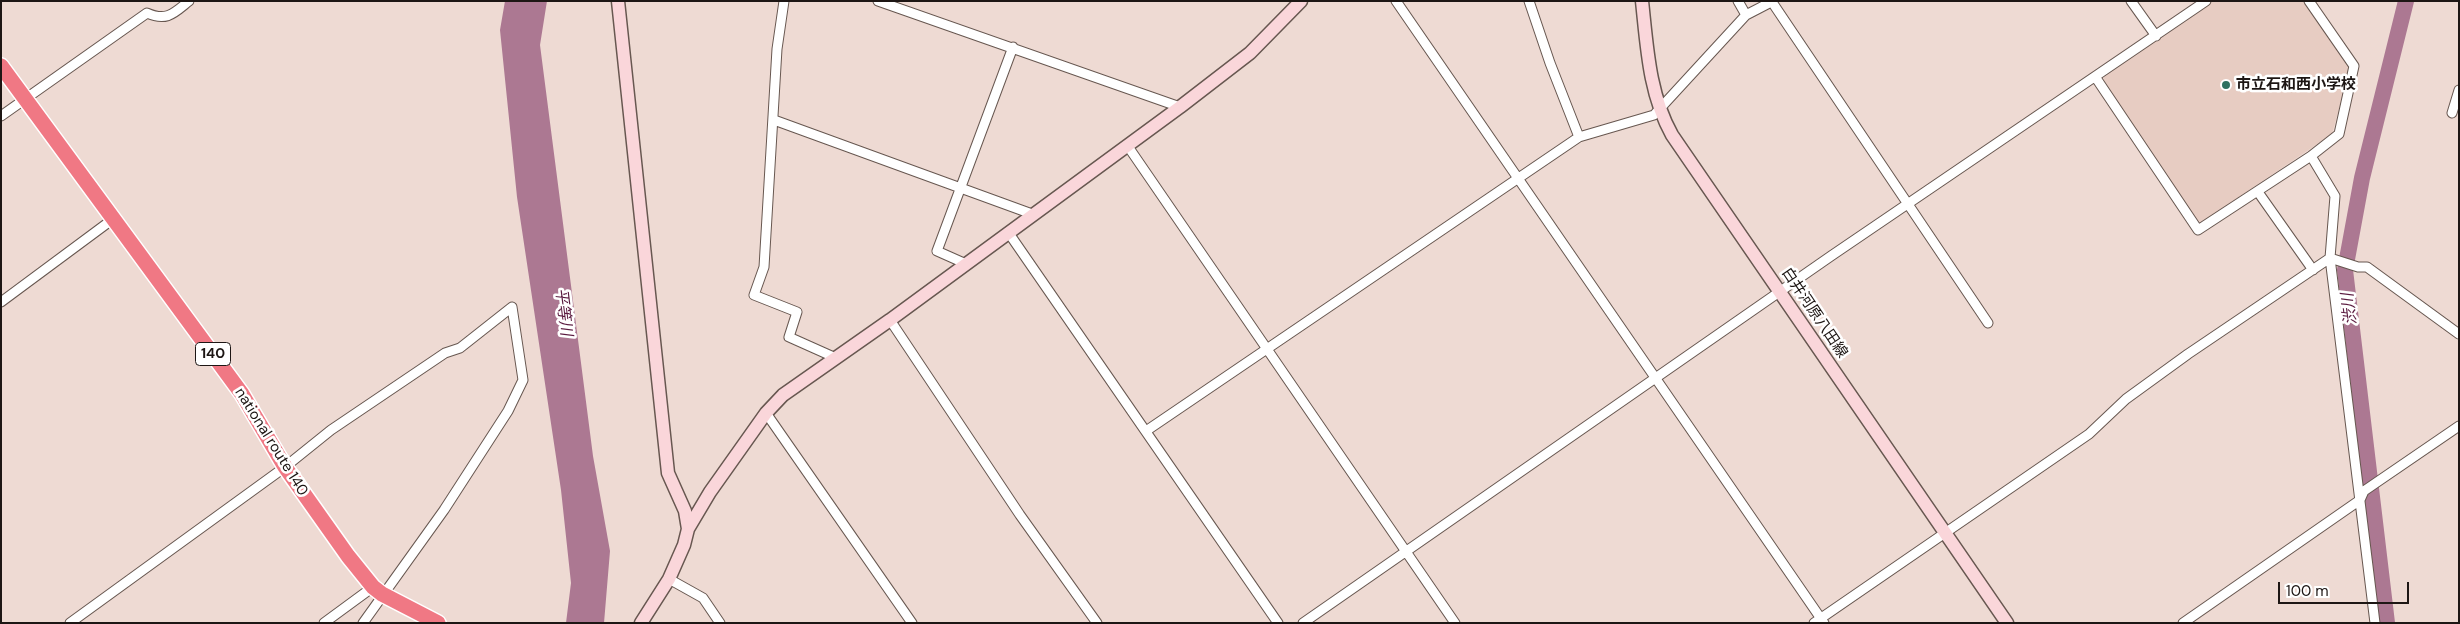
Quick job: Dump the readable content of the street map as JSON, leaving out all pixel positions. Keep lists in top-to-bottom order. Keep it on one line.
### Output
{"streets":{"highway":["140","national route 140"],"street":["白井河原八田線"]},"water":["渋川","平等川"],"places":["市立石和西小学校"],"scale_bar":"100 m"}
